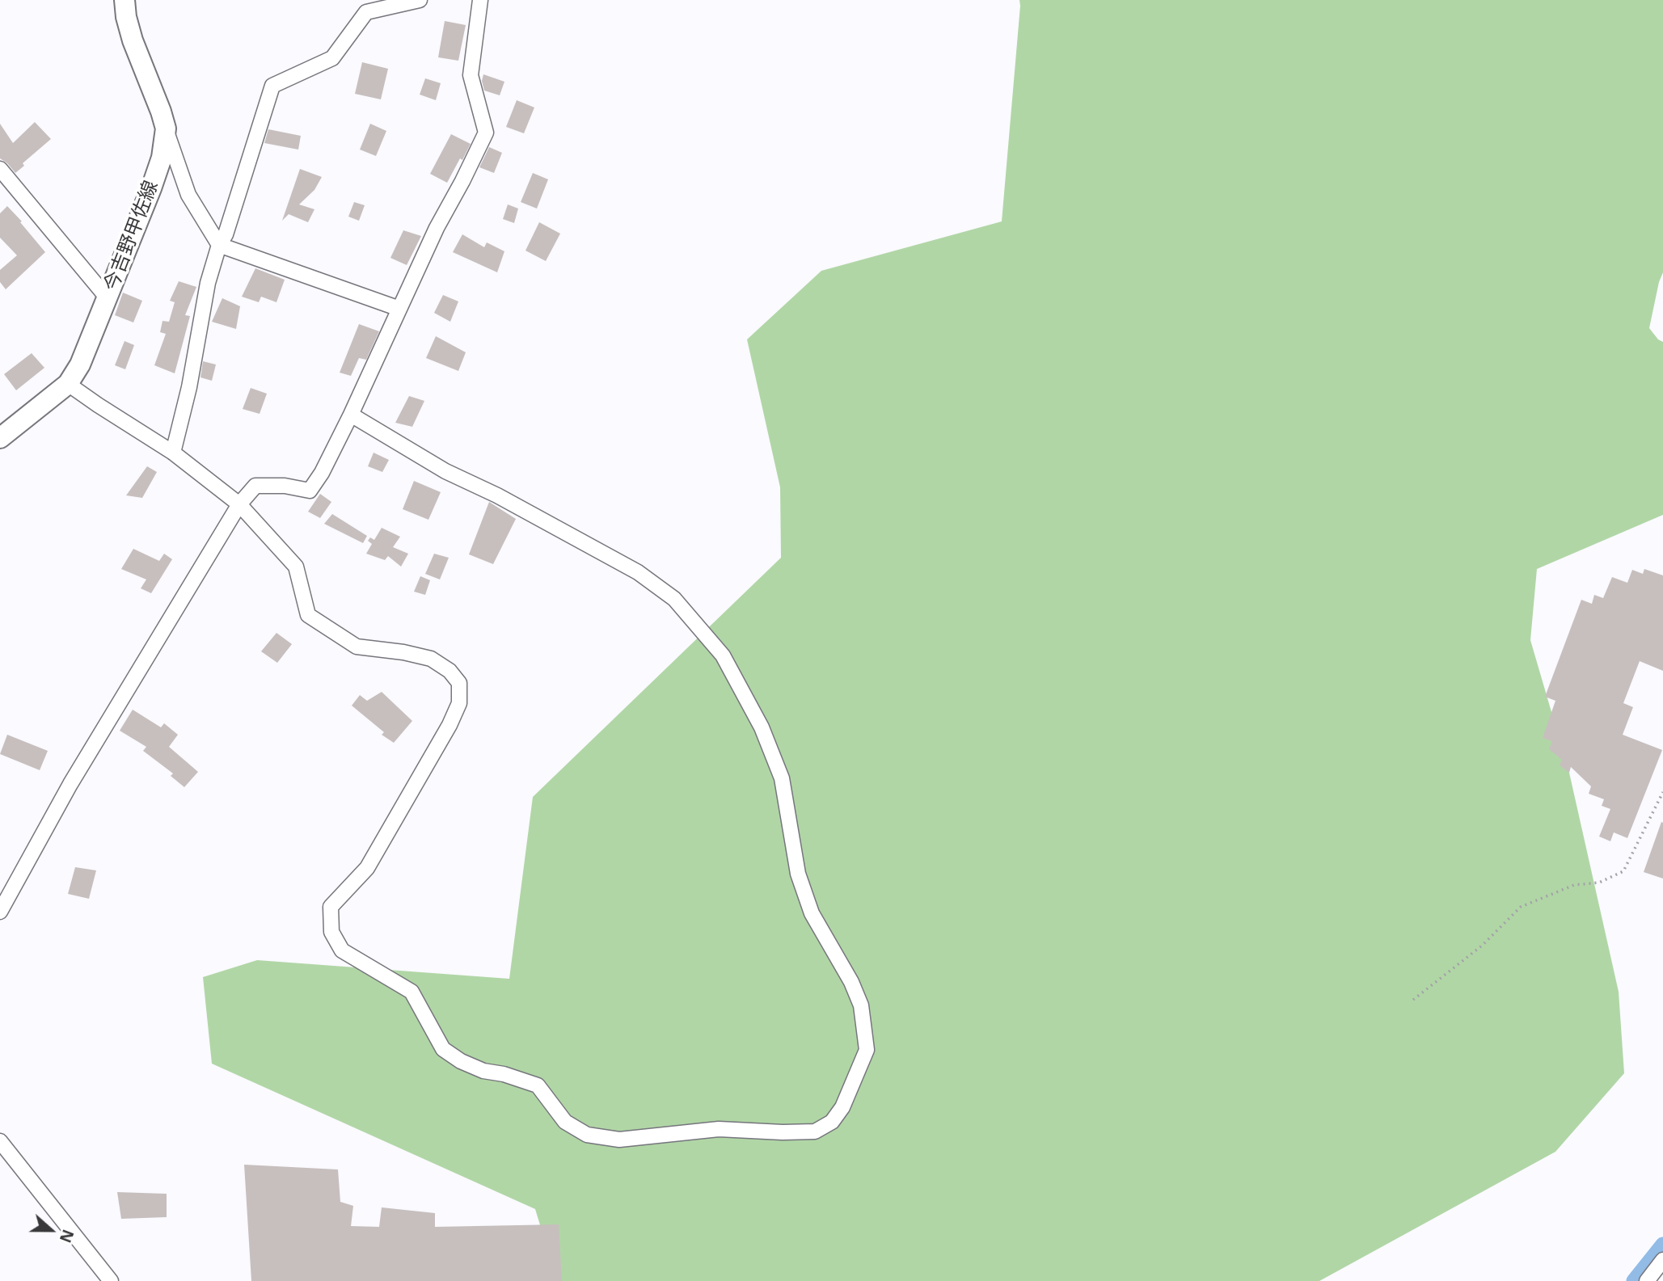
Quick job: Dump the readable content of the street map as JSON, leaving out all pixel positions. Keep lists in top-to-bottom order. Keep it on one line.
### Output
{"streets":{"main road":["今吉野甲佐線"]},"north":"right"}
